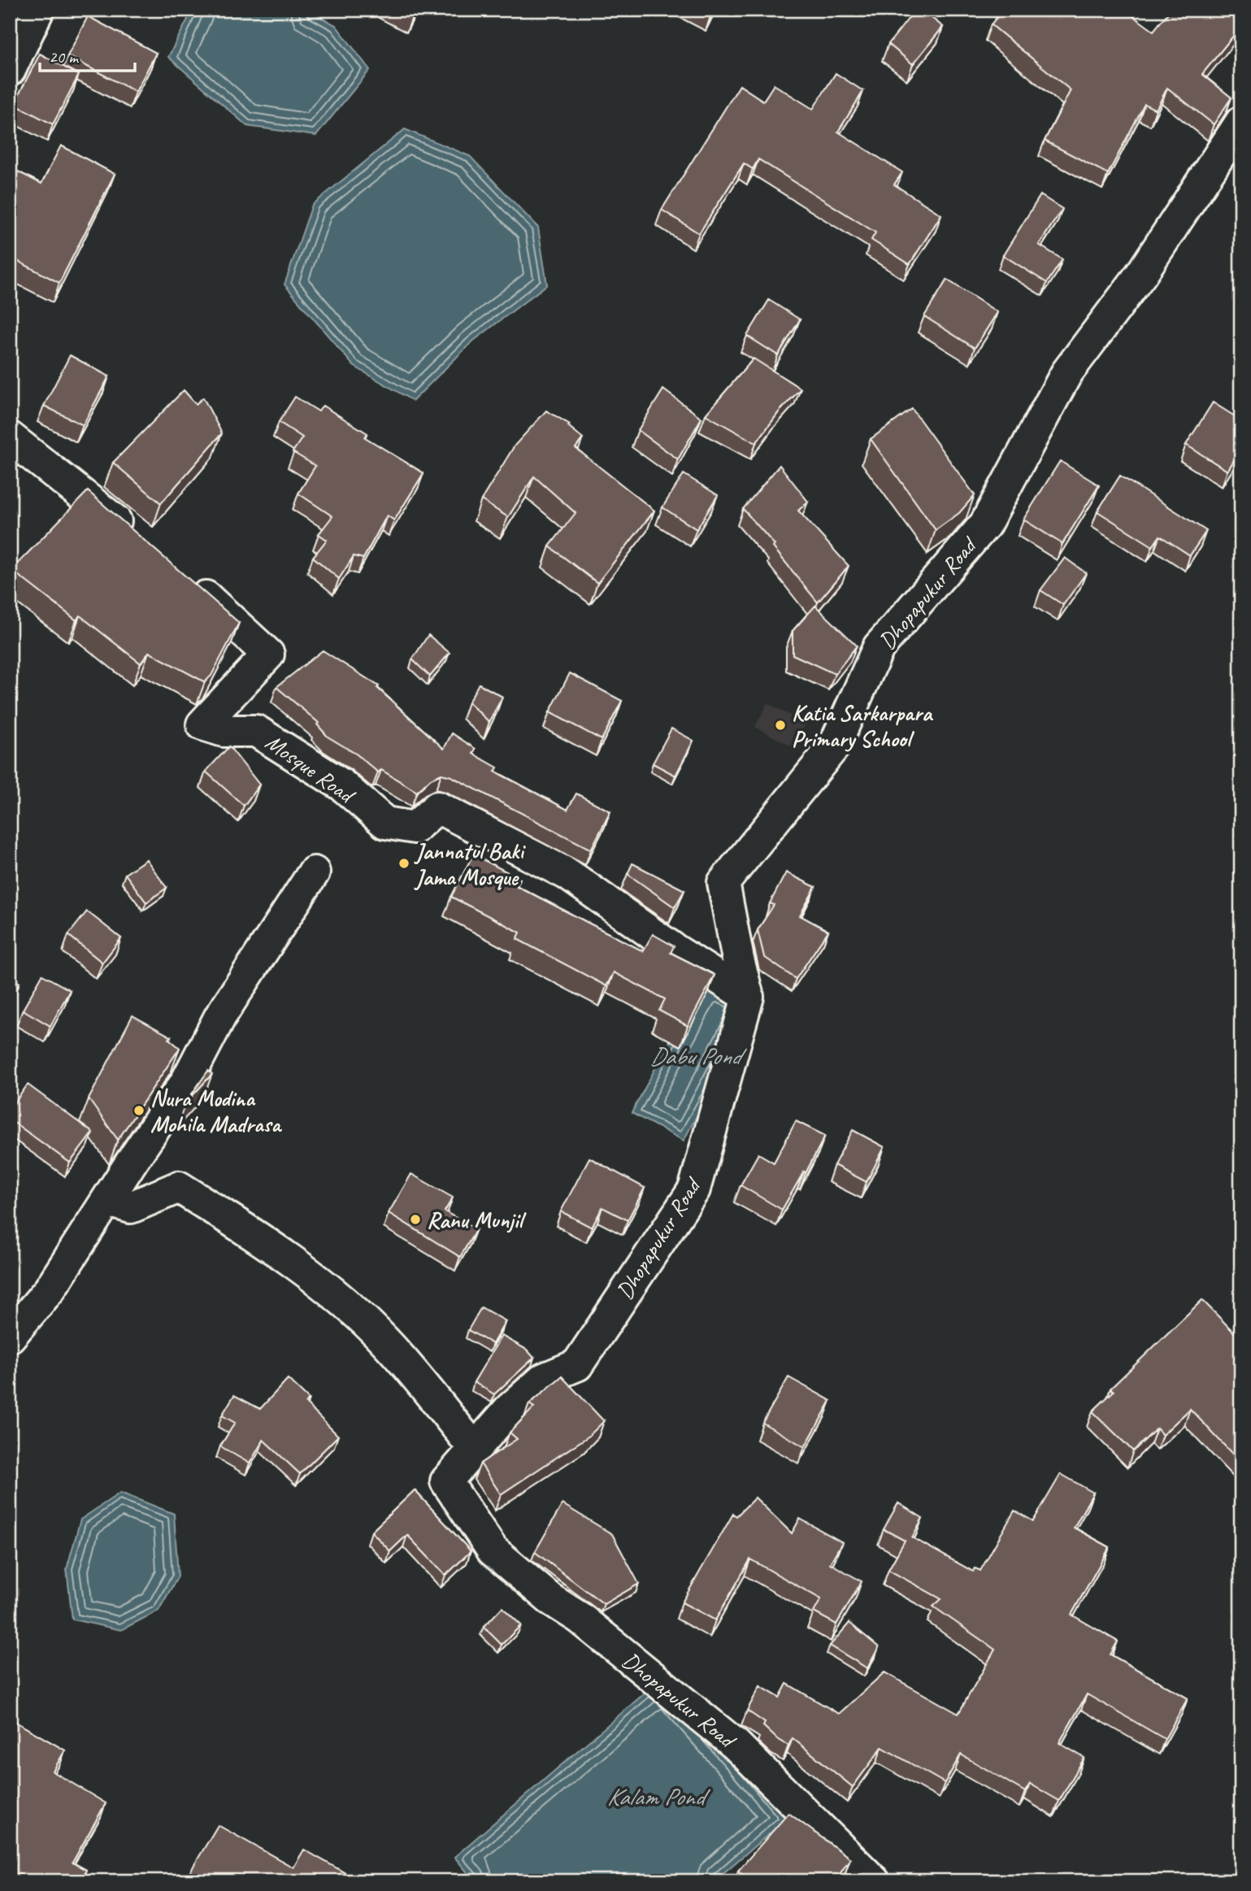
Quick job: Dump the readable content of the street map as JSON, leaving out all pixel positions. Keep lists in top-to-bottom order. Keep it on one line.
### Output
{"streets":{"street":["Dhopapukur Road","Mosque Road"]},"crossings":[["Dhopapukur Road","Mosque Road"]],"water":["Dabu Pond","Kalam Pond"],"places":["Katia Sarkarpara Primary School","Jannatul Baki Jama Mosque","Nura Modina Mohila Madrasa","Ranu Munjil"],"scale_bar":"20 m"}
